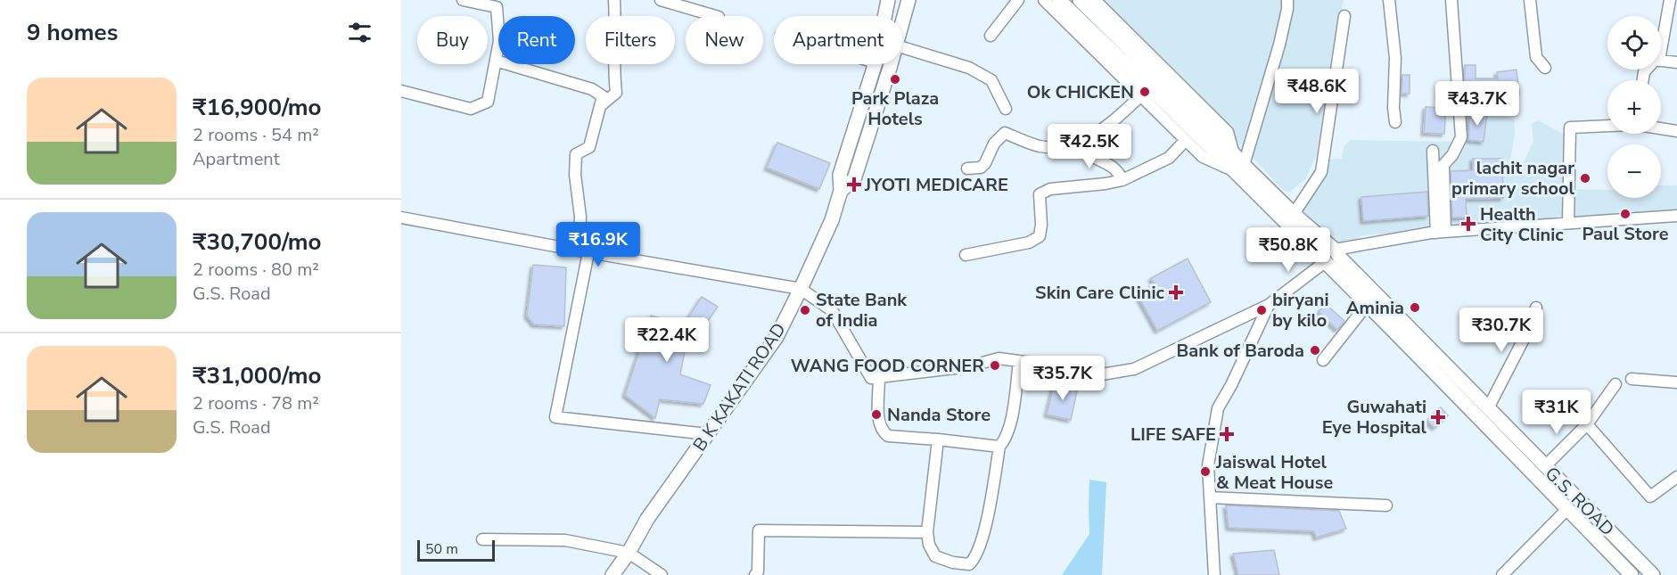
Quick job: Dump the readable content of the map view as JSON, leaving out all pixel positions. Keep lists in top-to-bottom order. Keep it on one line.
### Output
{"streets":{"main road":["B K KAKATI ROAD","G.S. ROAD"]},"places":{"other":["Park Plaza Hotels","Ok CHICKEN","lachit nagar primary school","Paul Store","Aminia","State Bank of India","biryani by kilo","Bank of Baroda","WANG FOOD CORNER","Nanda Store","Jaiswal Hotel & Meat House"],"health":["JYOTI MEDICARE","Health City Clinic","Skin Care Clinic","Guwahati Eye Hospital","LIFE SAFE"]},"scale_bar":"50 m","page":{"heading":"9 homes","map_buttons":["+","−"],"chip":["Buy","Rent","Filters","New","Apartment"],"list":[{"name":"₹16,900/mo","note":"2 rooms · 54 m² · Apartment"},{"name":"₹30,700/mo","note":"2 rooms · 80 m² · G.S. Road"},{"name":"₹31,000/mo","note":"2 rooms · 78 m² · G.S. Road"}],"price":["₹48.6K","₹43.7K","₹42.5K","₹16.9K","₹50.8K","₹30.7K","₹22.4K","₹35.7K","₹31K"],"scale":"50 m"}}
